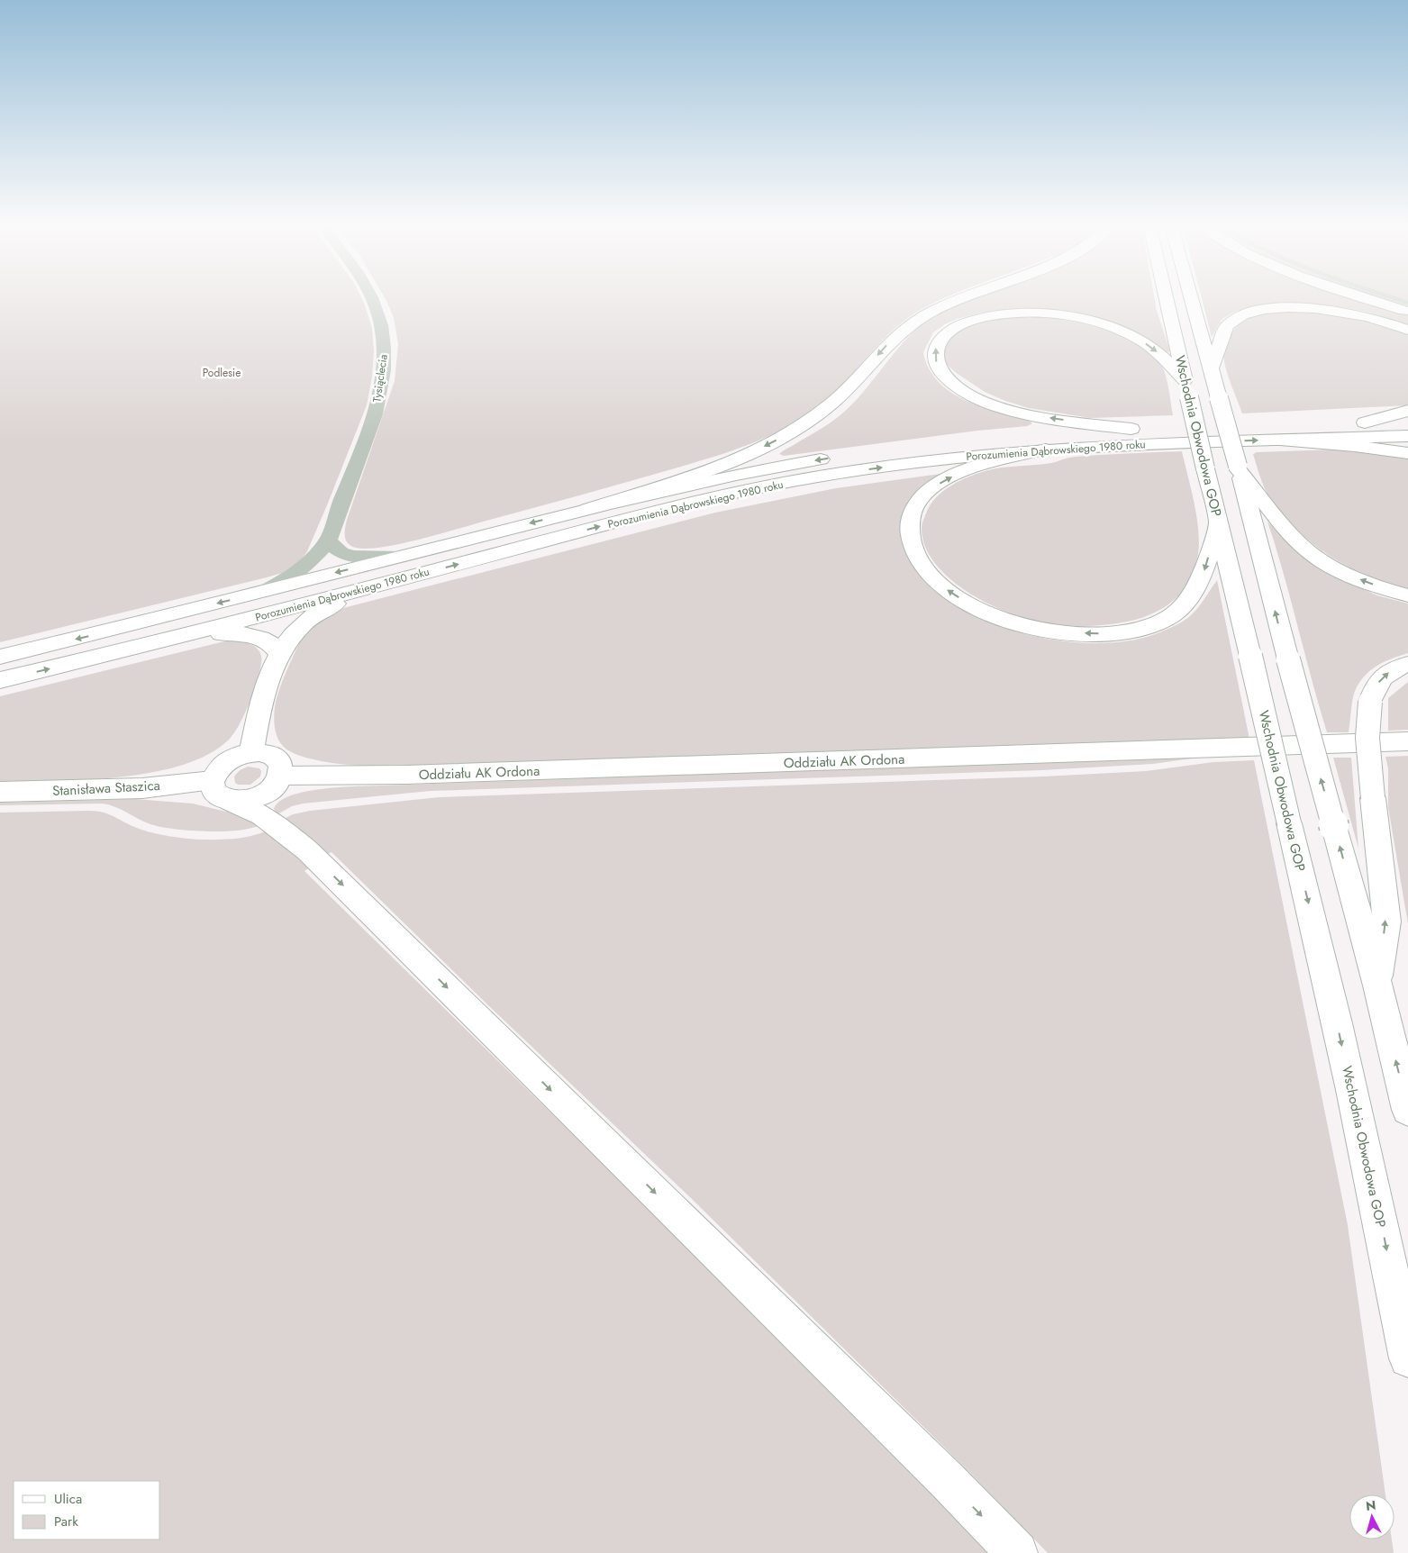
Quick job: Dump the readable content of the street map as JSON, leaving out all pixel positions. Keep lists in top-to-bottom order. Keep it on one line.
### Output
{"streets":{"main road":["Wschodnia Obwodowa GOP","Porozumienia Dąbrowskiego 1980 roku","Oddziału AK Ordona","Stanisława Staszica"],"street":["Tysiąclecia"]},"crossings":[["Tysiąclecia","Porozumienia Dąbrowskiego 1980 roku"],["Oddziału AK Ordona","Stanisława Staszica"]],"parks":["Podlesie"],"legend":["Ulica","Park"],"north":"top"}
